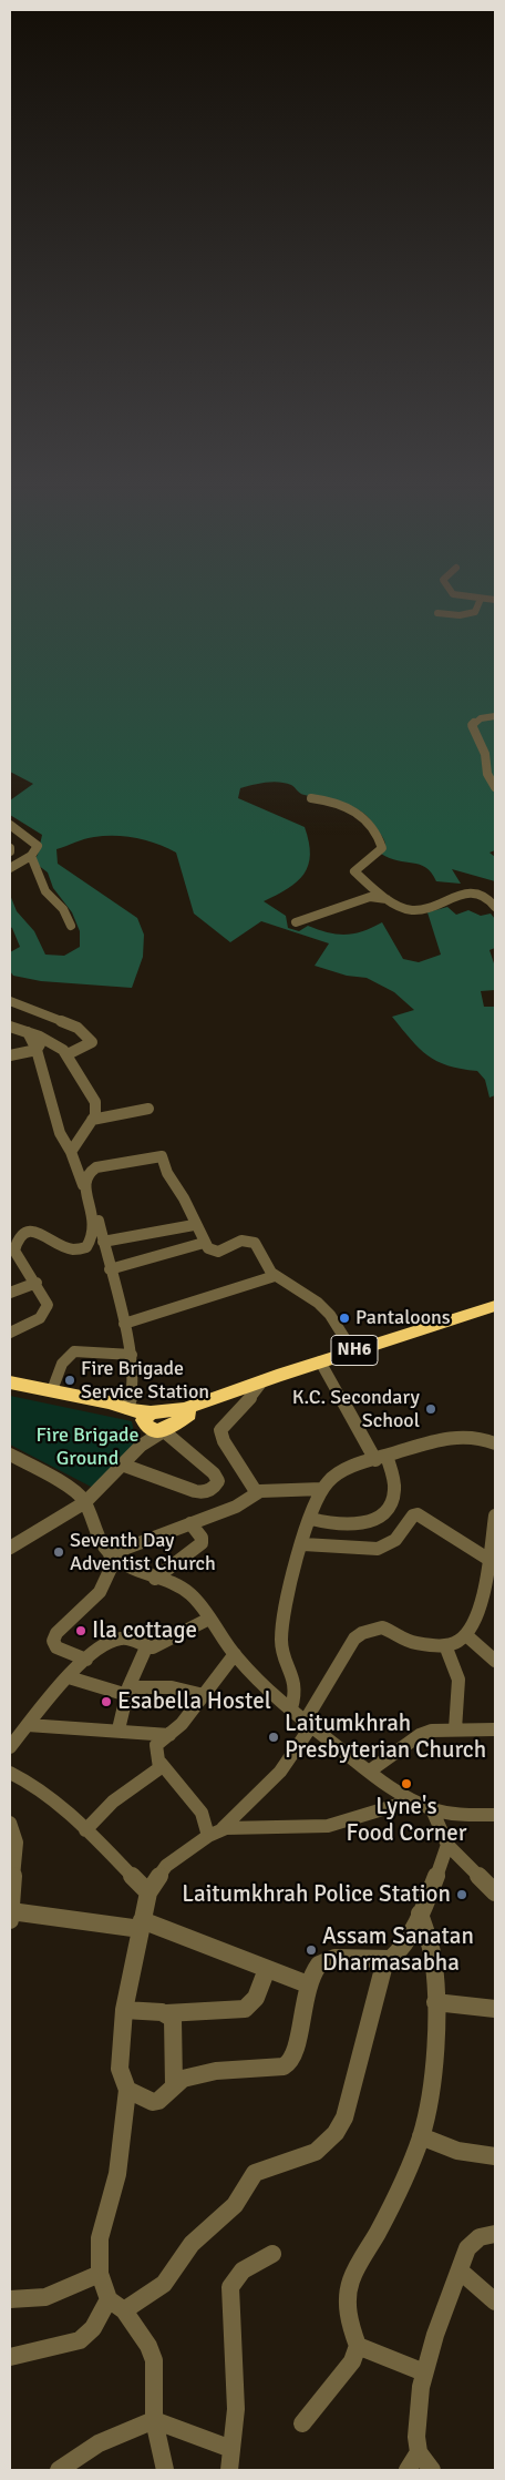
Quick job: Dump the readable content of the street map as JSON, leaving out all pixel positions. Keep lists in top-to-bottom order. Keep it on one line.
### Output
{"streets":{"highway":["NH6"]},"parks":["Fire Brigade Ground"],"places":["Pantaloons","Fire Brigade Service Station","K.C. Secondary School","Seventh Day Adventist Church","Ila cottage","Esabella Hostel","Laitumkhrah Presbyterian Church","Lyne's Food Corner","Laitumkhrah Police Station","Assam Sanatan Dharmasabha"]}
